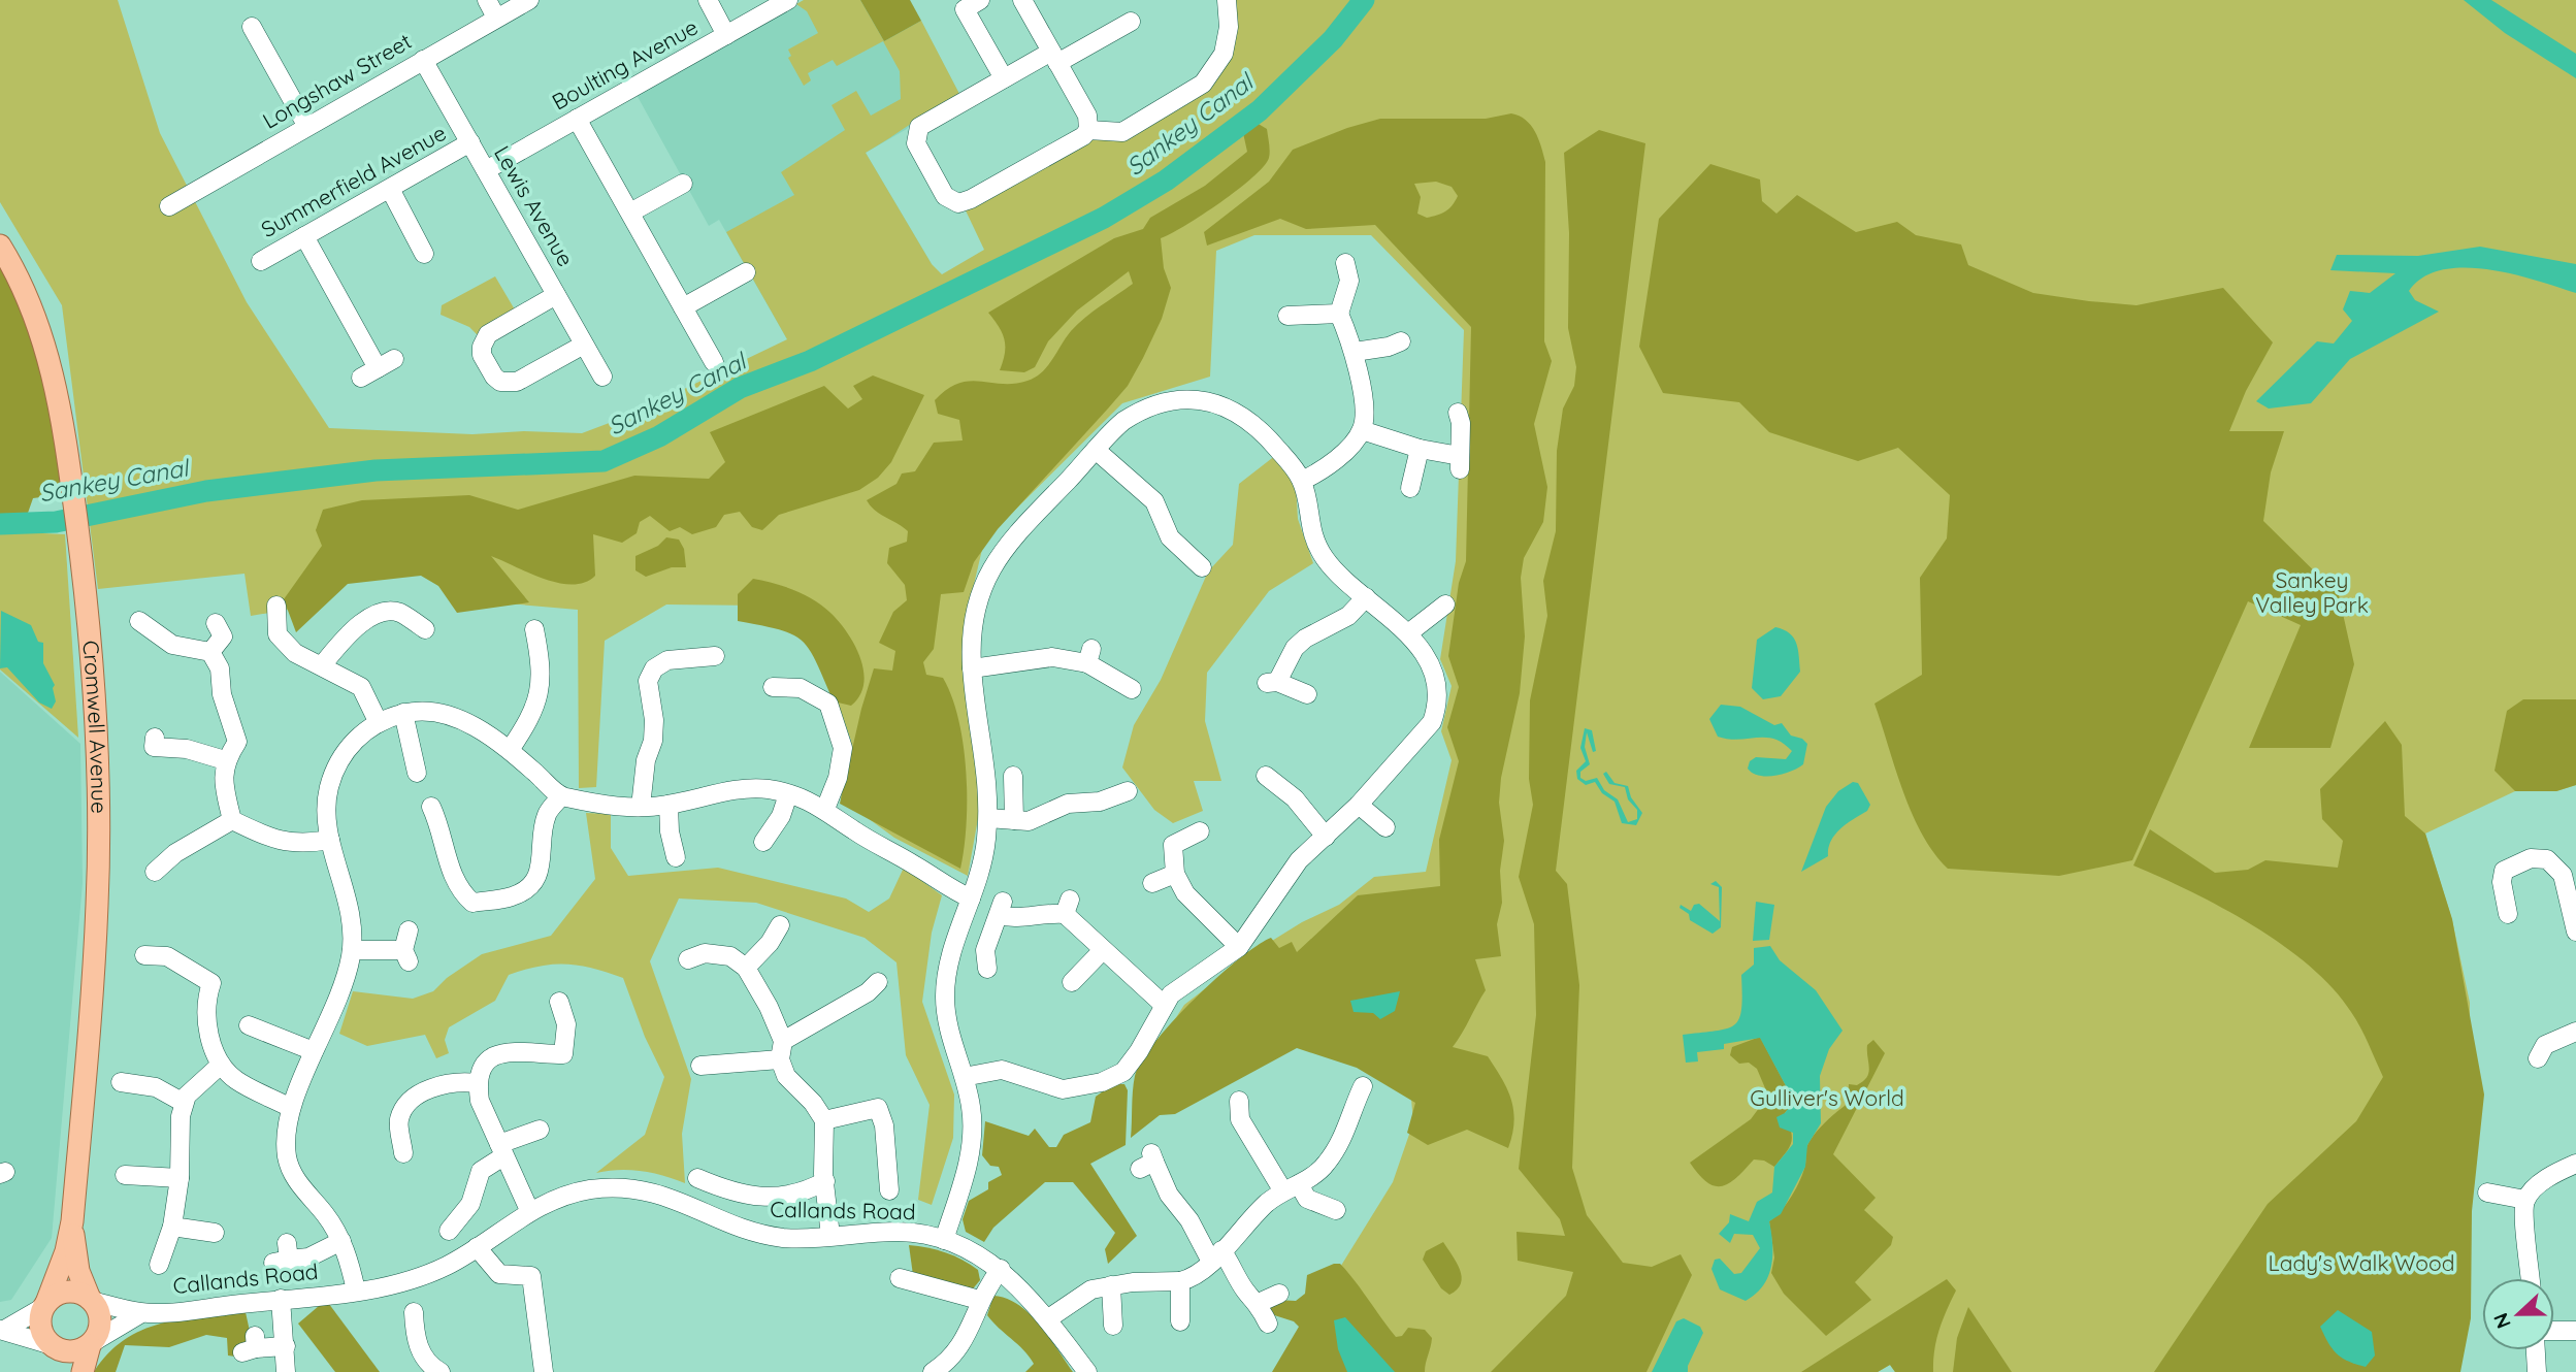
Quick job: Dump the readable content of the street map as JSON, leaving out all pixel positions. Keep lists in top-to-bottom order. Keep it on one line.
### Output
{"streets":{"main road":["Cromwell Avenue"],"street":["Boulting Avenue","Longshaw Street","Summerfield Avenue","Lewis Avenue","Callands Road"]},"crossings":[["Boulting Avenue","Lewis Avenue"],["Longshaw Street","Lewis Avenue"],["Summerfield Avenue","Lewis Avenue"],["Cromwell Avenue","Callands Road"]],"water":["Sankey Canal"],"parks":["Sankey Valley Park","Gulliver's World","Lady's Walk Wood"],"north":"left"}
